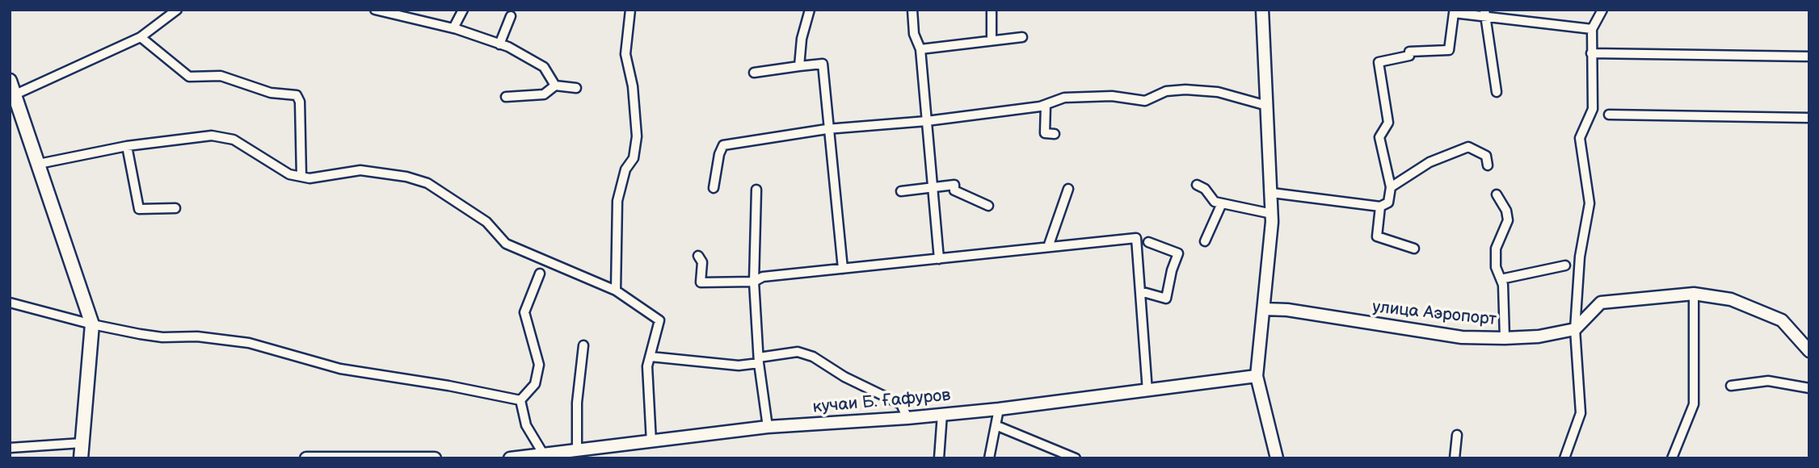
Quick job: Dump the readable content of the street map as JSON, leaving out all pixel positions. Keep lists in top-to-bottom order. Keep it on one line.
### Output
{"streets":{"main road":["улица Аэропорт","кучаи Б. Ғафуров"]}}
